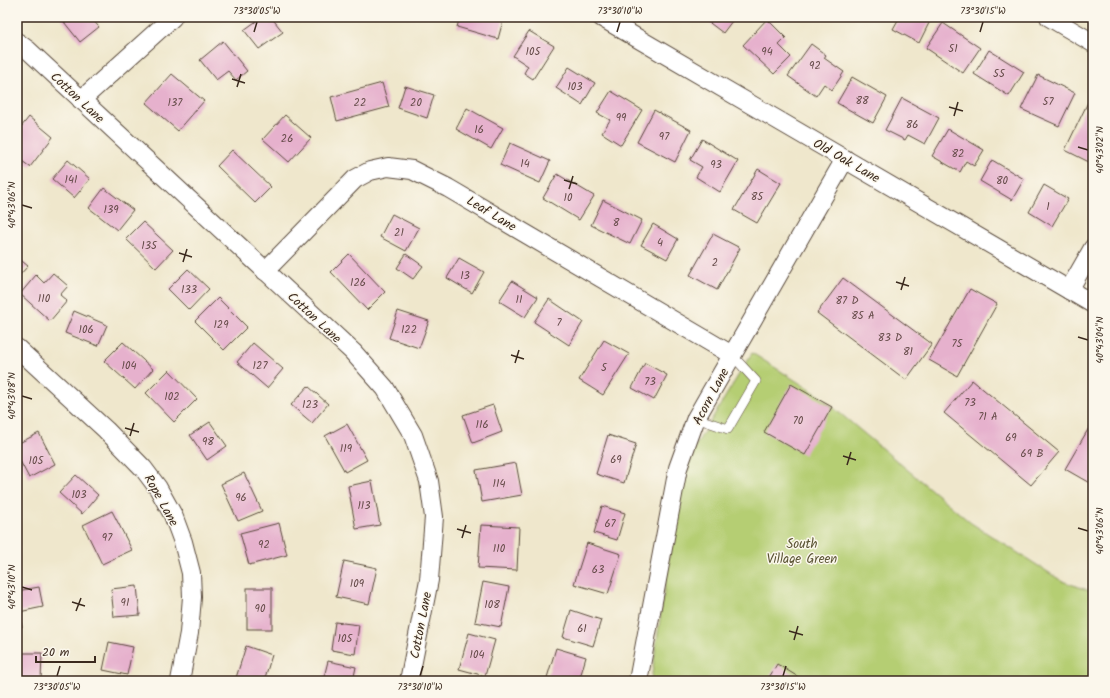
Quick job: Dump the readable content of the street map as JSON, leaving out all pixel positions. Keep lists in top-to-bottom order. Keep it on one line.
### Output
{"streets":{"street":["Cotton Lane","Old Oak Lane","Leaf Lane","Acorn Lane","Rope Lane"]},"crossings":[["Cotton Lane","Leaf Lane"],["Old Oak Lane","Acorn Lane"],["Leaf Lane","Acorn Lane"]],"parks":["South Village Green"],"house_numbers":["51","105","94","92","55","103","88","57","137","22","20","99","86","16","97","26","82","14","93","141","80","85","10","1","139","8","21","4","135","2","13","126","133","110","11","87 D","85 A","7","129","106","122","83 D","75","81","104","127","5","73","102","73","123","71 A","70","116","69","98","119","69 B","69","105","114","103","96","113","67","97","92","110","63","109","91","108","90","61","105","104"],"scale_bar":"20 m","coordinates":["73°30'05\"W","73°30'10\"W","73°30'15\"W","40°43'02\"N","40°43'06\"N","40°43'04\"N","40°43'08\"N","40°43'10\"N"]}
